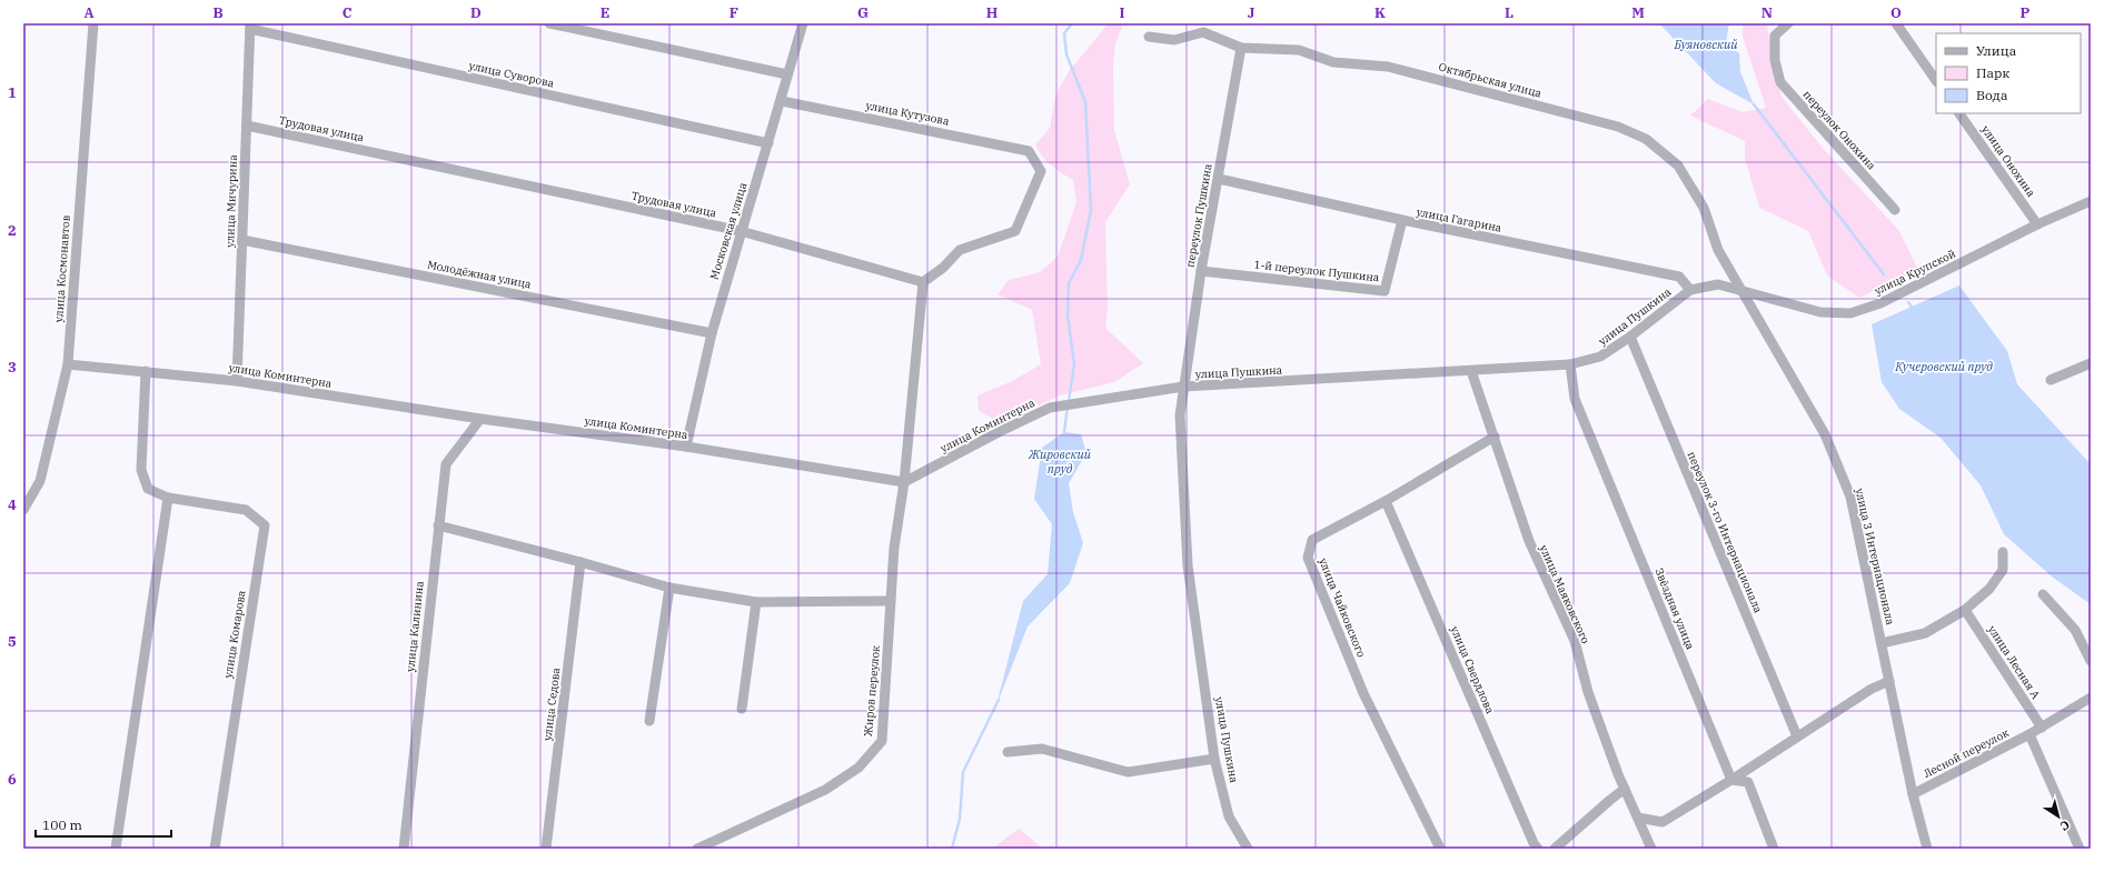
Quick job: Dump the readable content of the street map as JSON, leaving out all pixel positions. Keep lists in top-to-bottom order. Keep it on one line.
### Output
{"streets":{"street":["улица Суворова","Октябрьская улица","улица Кутузова","Трудовая улица","переулок Онохина","улица Онохина","улица Мичурина","переулок Пушкина","улица Гагарина","Московская улица","улица Космонавтов","1-й переулок Пушкина","улица Крупской","Молодёжная улица","улица Пушкина","улица Коминтерна","переулок 3-го Интернационала","улица 3 Интернационала","улица Маяковского","улица Чайковского","Звёздная улица","улица Калинина","улица Комарова","улица Лесная А","улица Свердлова","Жиров переулок","улица Седова","Лесной переулок"]},"crossings":[["улица Суворова","улица Мичурина"],["улица Суворова","Московская улица"],["Октябрьская улица","переулок Пушкина"],["Октябрьская улица","улица Крупской"],["Октябрьская улица","улица Пушкина"],["Октябрьская улица","улица 3 Интернационала"],["улица Кутузова","Трудовая улица"],["улица Кутузова","Московская улица"],["Трудовая улица","улица Мичурина"],["Трудовая улица","Московская улица"],["улица Онохина","улица Крупской"],["улица Мичурина","Молодёжная улица"],["улица Мичурина","улица Коминтерна"],["переулок Пушкина","улица Гагарина"],["переулок Пушкина","1-й переулок Пушкина"],["переулок Пушкина","улица Пушкина"],["переулок Пушкина","улица Коминтерна"],["улица Гагарина","1-й переулок Пушкина"],["улица Гагарина","улица Пушкина"],["Московская улица","Молодёжная улица"],["Московская улица","улица Коминтерна"],["улица Космонавтов","улица Коминтерна"],["улица Крупской","улица Пушкина"],["улица Крупской","улица 3 Интернационала"],["улица Пушкина","улица Коминтерна"],["улица Пушкина","переулок 3-го Интернационала"],["улица Пушкина","улица 3 Интернационала"],["улица Пушкина","улица Маяковского"],["улица Пушкина","Звёздная улица"],["улица Коминтерна","улица Калинина"],["улица Коминтерна","улица Комарова"],["улица Коминтерна","Жиров переулок"],["улица 3 Интернационала","Лесной переулок"],["улица Маяковского","улица Чайковского"],["улица Чайковского","улица Свердлова"],["улица Лесная А","Лесной переулок"]],"water":["Буяновский","Кучеровский пруд","Жировский пруд"],"legend":["Улица","Парк","Вода"],"scale_bar":"100 m","north":"bottom right","grid":{"columns":["A","B","C","D","E","F","G","H","I","J","K","L","M","N","O","P"],"rows":["1","2","3","4","5","6"]}}
